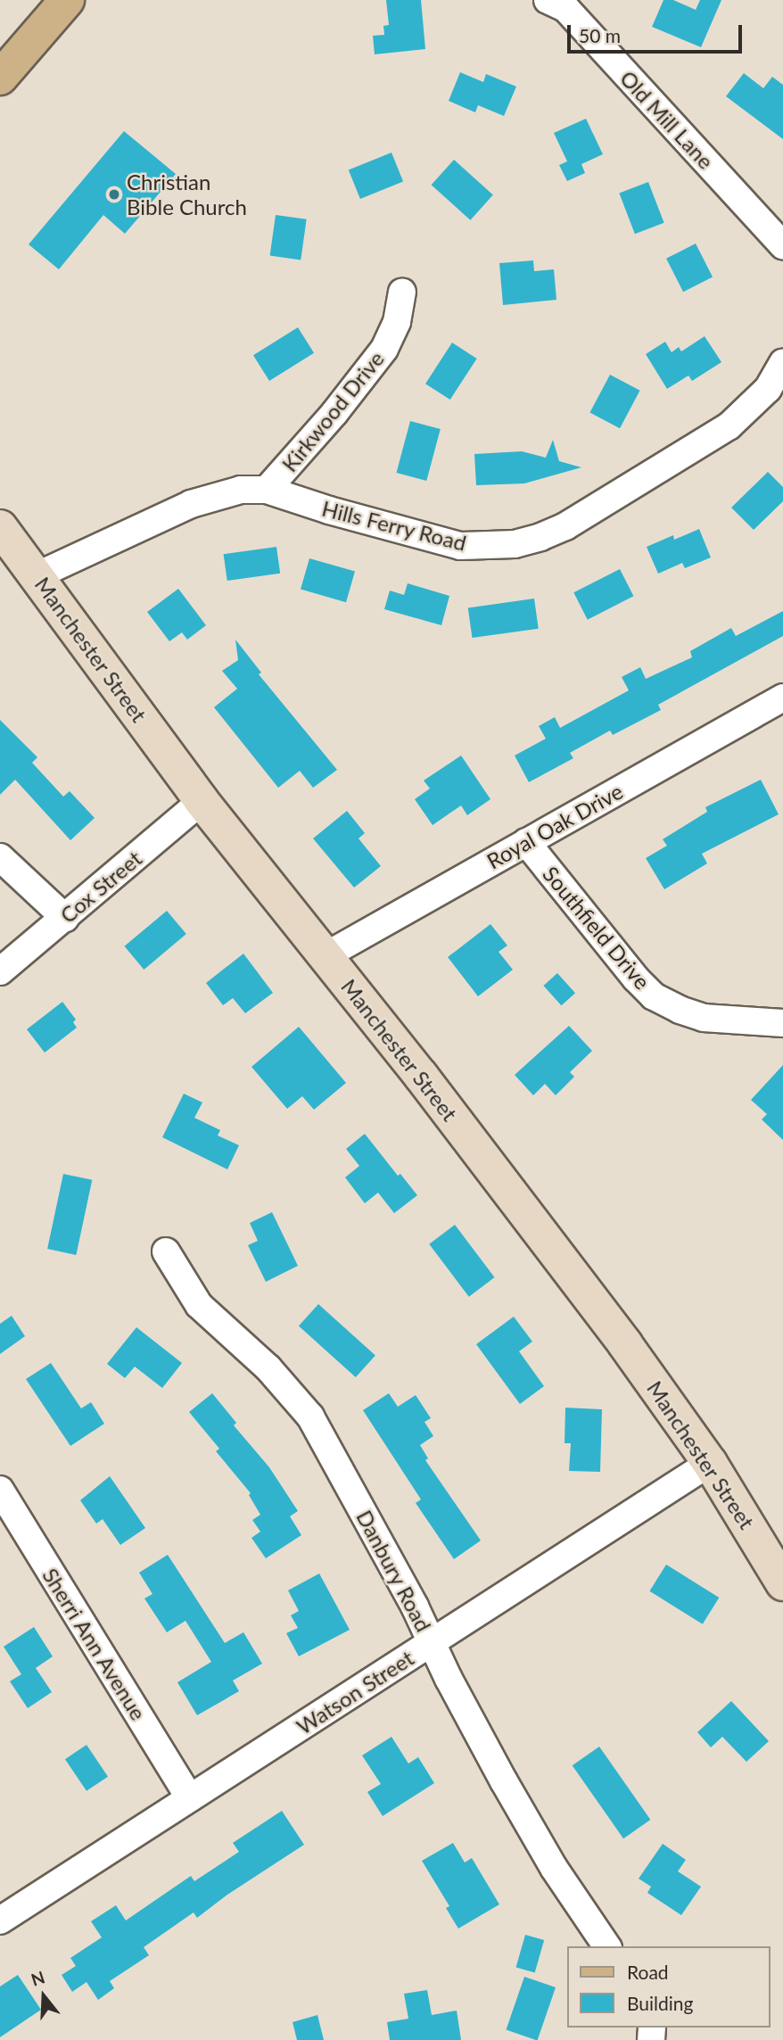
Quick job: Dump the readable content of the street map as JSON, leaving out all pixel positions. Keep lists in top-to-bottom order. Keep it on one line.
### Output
{"streets":{"street":["Old Mill Lane","Kirkwood Drive","Hills Ferry Road","Manchester Street","Royal Oak Drive","Cox Street","Southfield Drive","Danbury Road","Sherri Ann Avenue","Watson Street"]},"crossings":[["Kirkwood Drive","Hills Ferry Road"],["Hills Ferry Road","Manchester Street"],["Manchester Street","Royal Oak Drive"],["Manchester Street","Cox Street"],["Manchester Street","Watson Street"],["Royal Oak Drive","Southfield Drive"],["Danbury Road","Watson Street"],["Sherri Ann Avenue","Watson Street"]],"places":["Christian Bible Church"],"legend":["Road","Building"],"scale_bar":"50 m","north":"top"}
